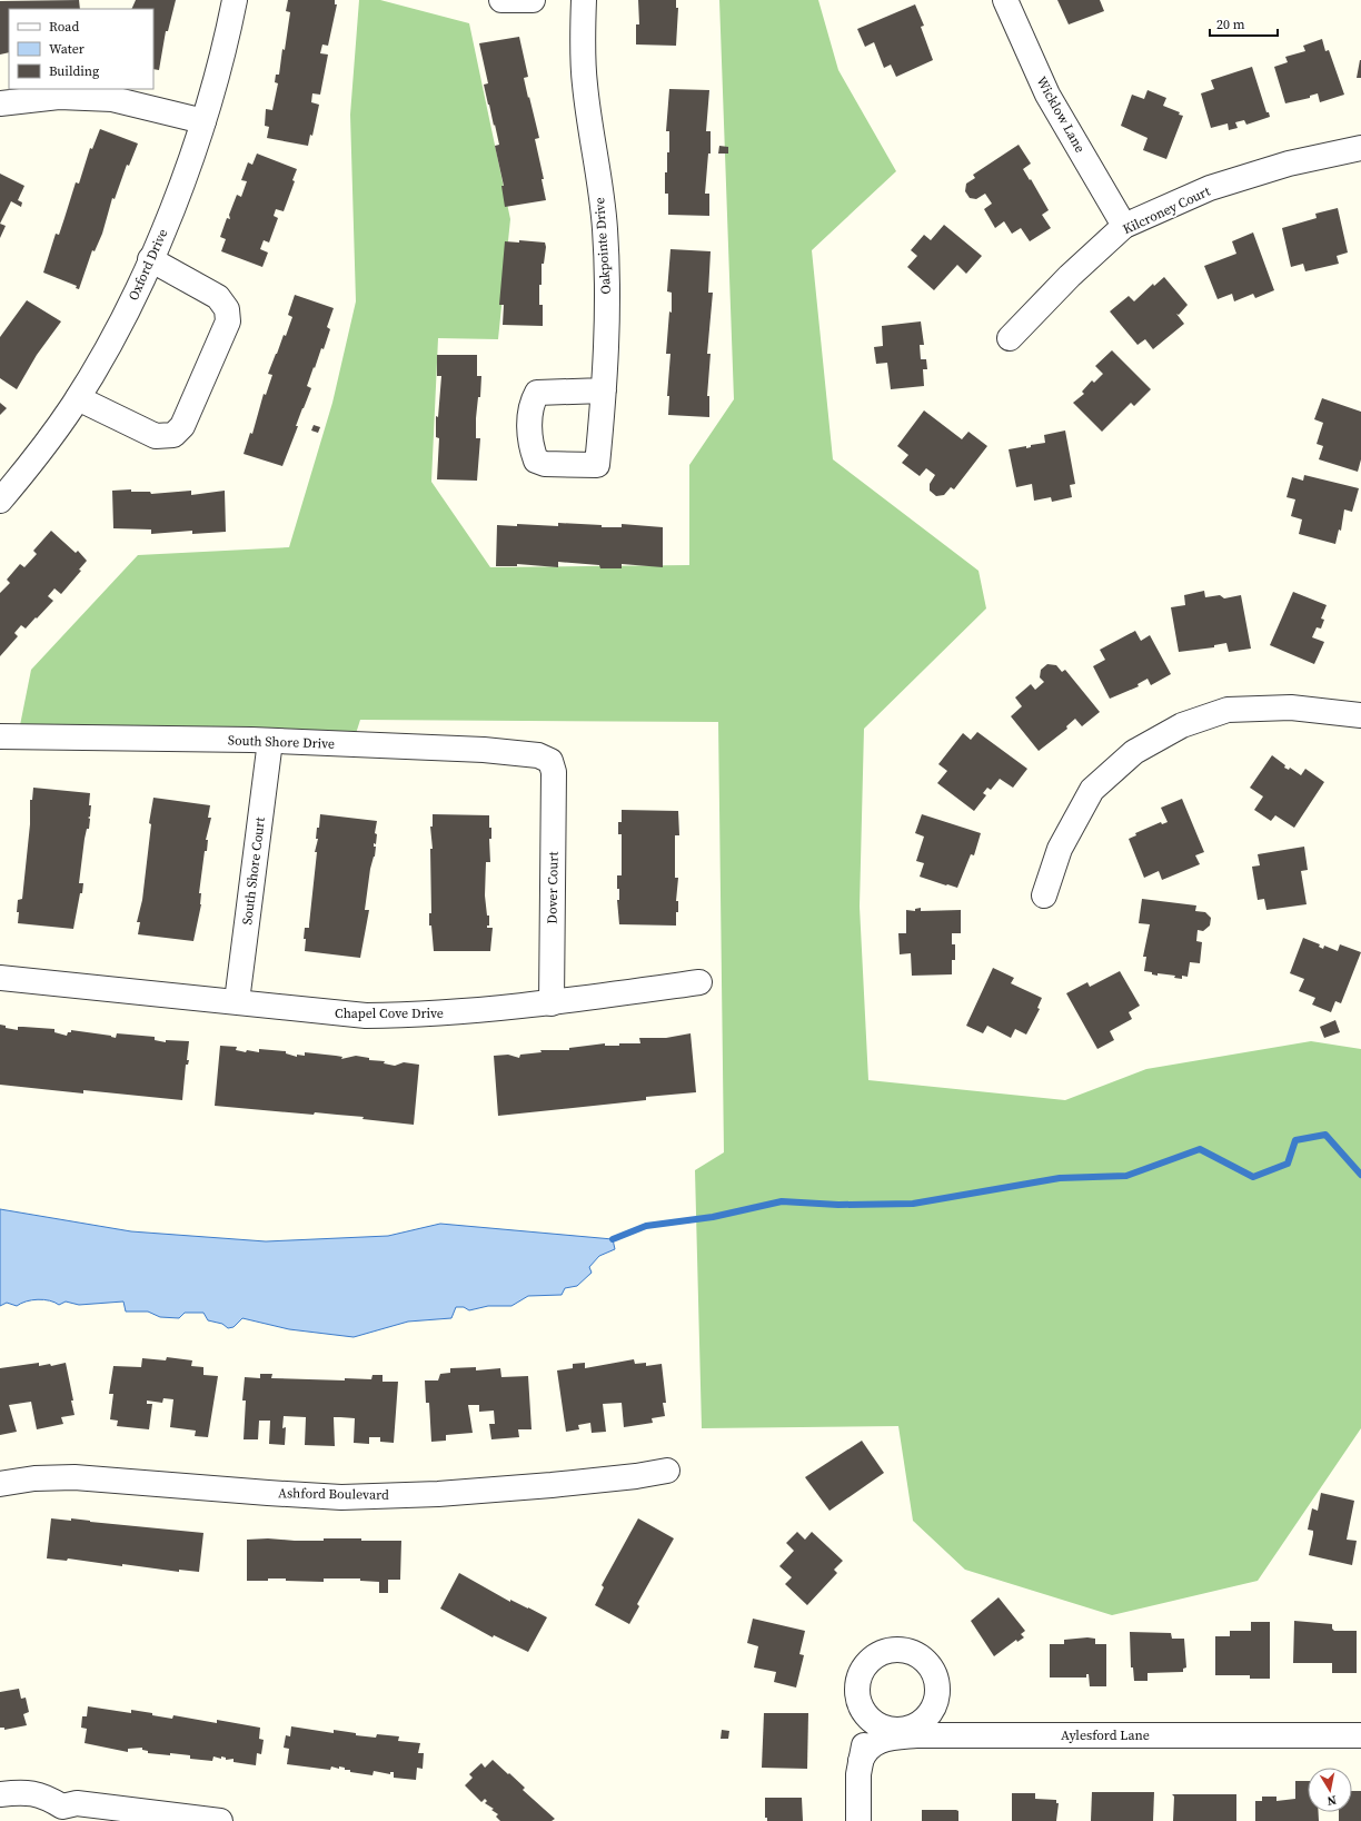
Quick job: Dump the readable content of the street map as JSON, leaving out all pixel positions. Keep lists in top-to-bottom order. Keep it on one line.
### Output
{"streets":{"street":["Wicklow Lane","Kilcroney Court","Oakpointe Drive","Oxford Drive","South Shore Drive","South Shore Court","Dover Court","Chapel Cove Drive","Ashford Boulevard","Aylesford Lane"]},"crossings":[["Wicklow Lane","Kilcroney Court"],["South Shore Drive","South Shore Court"],["South Shore Drive","Dover Court"],["South Shore Court","Chapel Cove Drive"],["Dover Court","Chapel Cove Drive"]],"legend":["Road","Water","Building"],"scale_bar":"20 m","north":"bottom"}
